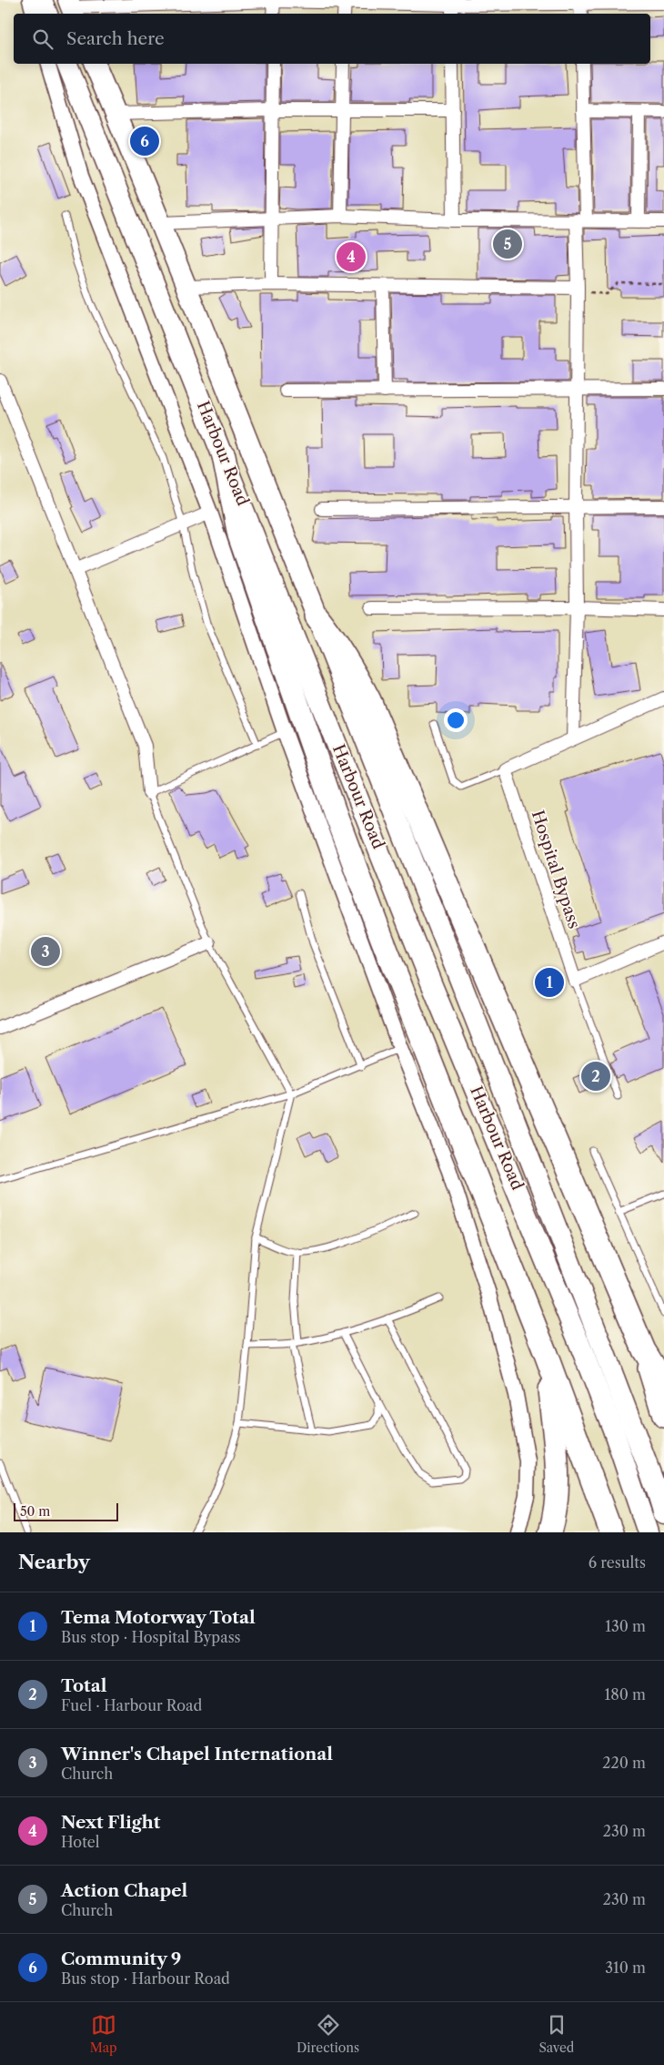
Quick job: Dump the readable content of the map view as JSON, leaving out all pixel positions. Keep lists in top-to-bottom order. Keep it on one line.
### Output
{"streets":{"highway":["Harbour Road"],"street":["Hospital Bypass"]},"scale_bar":"50 m","page":{"search":"Search here","pins":["6","5","4","3","1","2"],"scale":"50 m","heading":["Nearby","6 results"],"list":[{"mark":"1","name":"Tema Motorway Total","note":"Bus stop · Hospital Bypass","value":"130 m"},{"mark":"2","name":"Total","note":"Fuel · Harbour Road","value":"180 m"},{"mark":"3","name":"Winner's Chapel International","note":"Church","value":"220 m"},{"mark":"4","name":"Next Flight","note":"Hotel","value":"230 m"},{"mark":"5","name":"Action Chapel","note":"Church","value":"230 m"},{"mark":"6","name":"Community 9","note":"Bus stop · Harbour Road","value":"310 m"}],"nav":["Map","Directions","Saved"]}}
